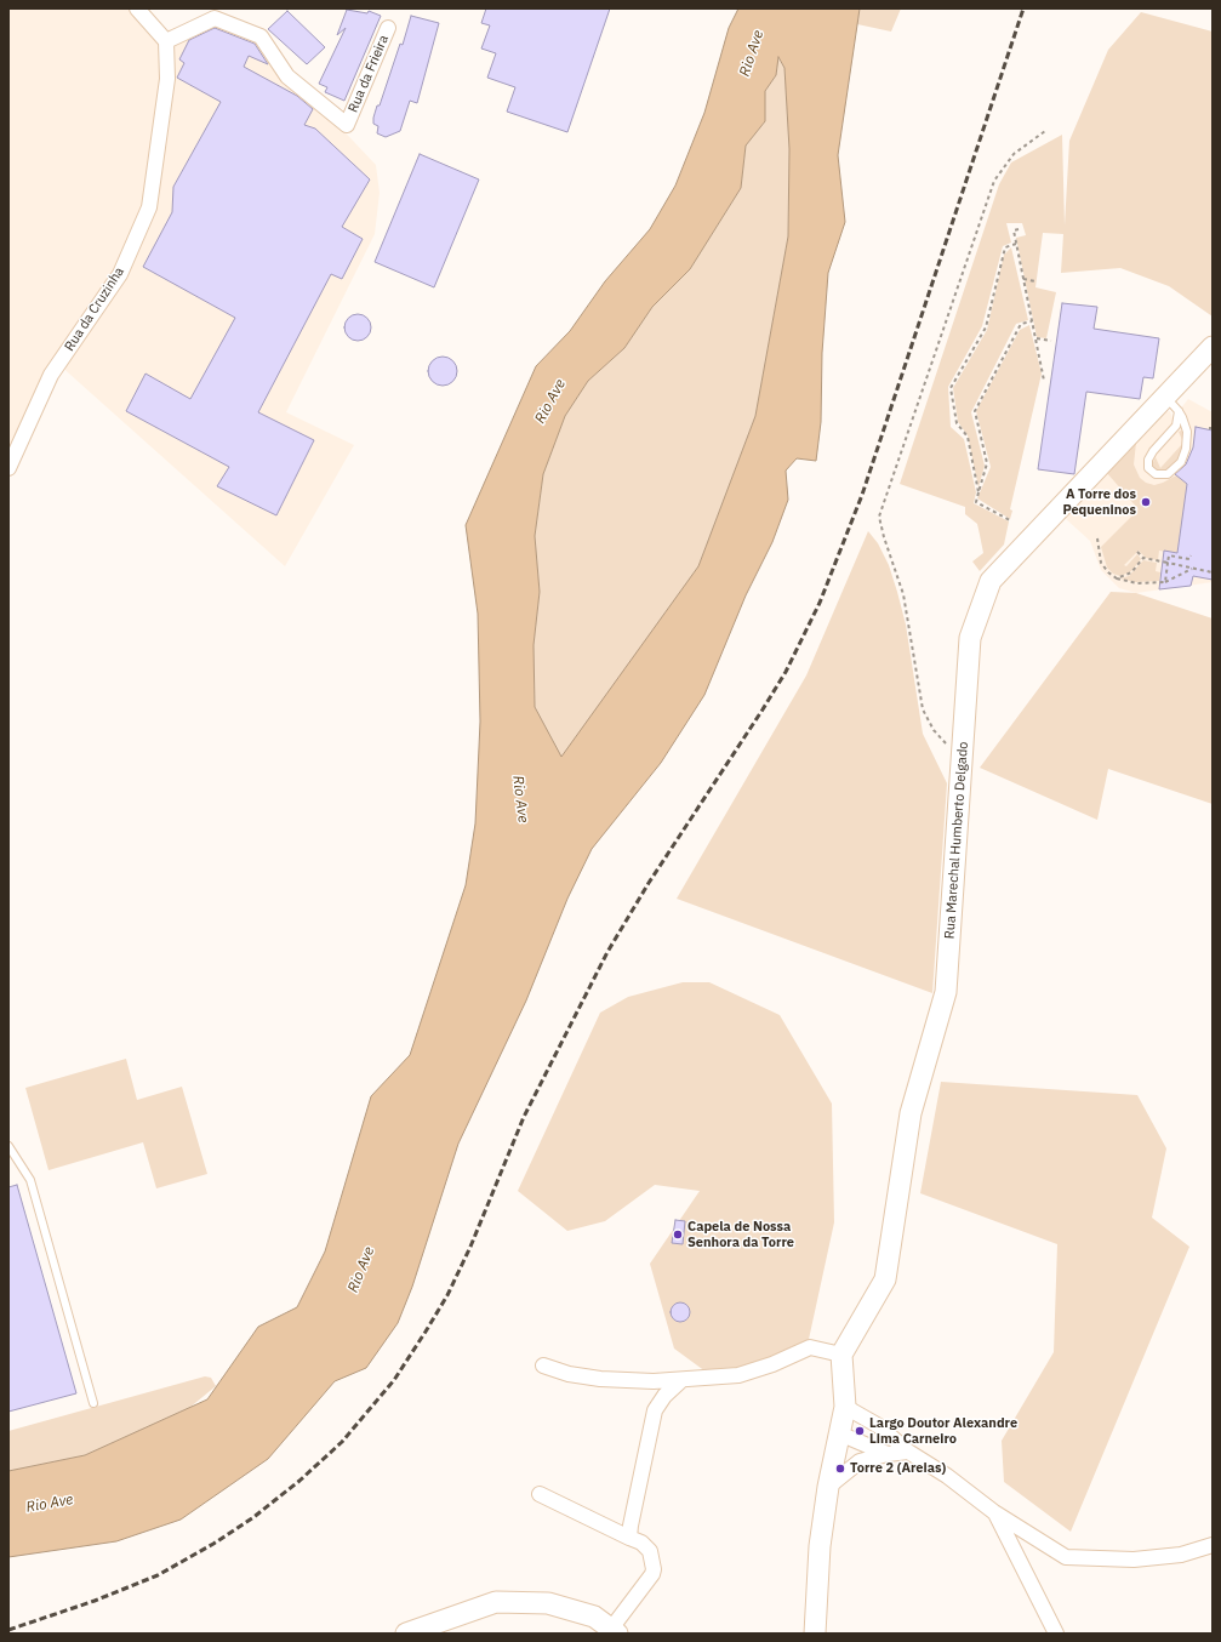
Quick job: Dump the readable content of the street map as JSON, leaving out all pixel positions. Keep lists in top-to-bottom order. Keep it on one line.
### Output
{"streets":{"street":["Rua da Frieira","Rua da Cruzinha","Rua Marechal Humberto Delgado"]},"crossings":[["Rua da Frieira","Rua da Cruzinha"]],"water":["Rio Ave"],"places":["A Torre dos Pequeninos","Capela de Nossa Senhora da Torre","Largo Doutor Alexandre Lima Carneiro","Torre 2 (Areias)"]}
